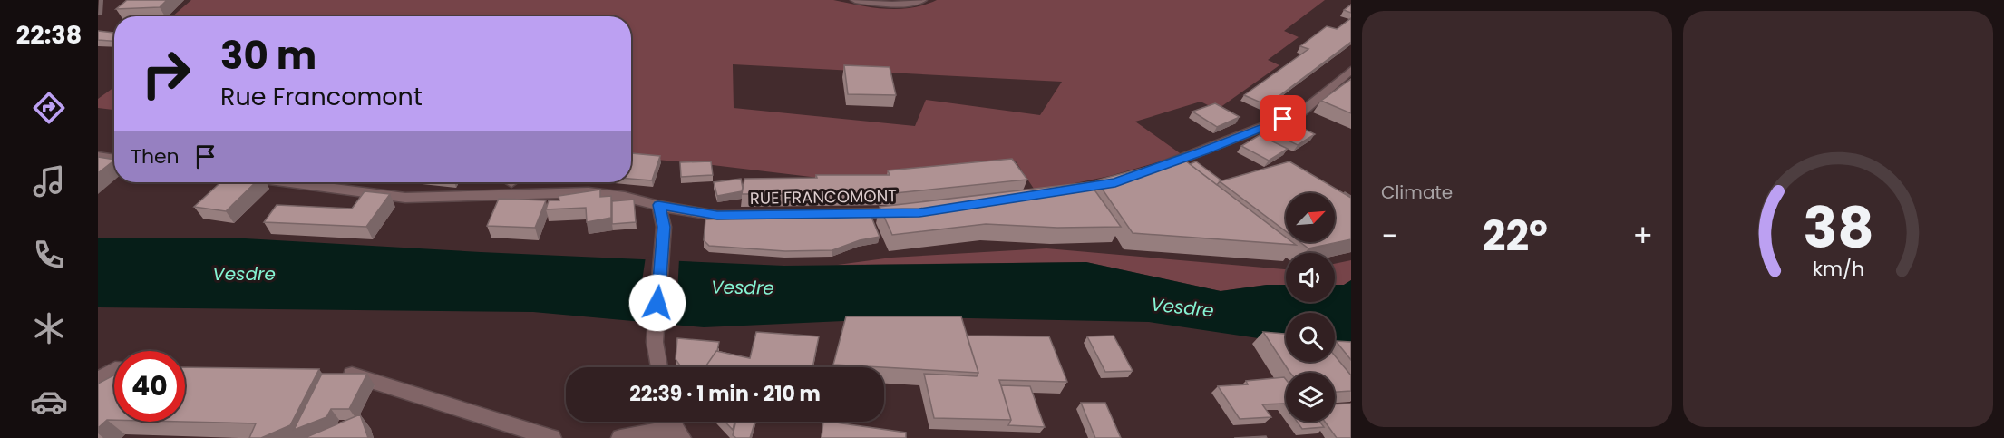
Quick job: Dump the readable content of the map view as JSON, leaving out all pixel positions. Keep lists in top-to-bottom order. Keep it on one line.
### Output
{"streets":{"street":["RUE FRANCOMONT"]},"water":["Vesdre"],"north":"top right","page":{"tabs":"22:38","tile":"Climate","turn":["30 m","Rue Francomont"],"then":"Then","heat":["−","22°","+"],"limit":"40","trip":"22:39 · 1 min · 210 m","gauge":["38","km/h"]}}
